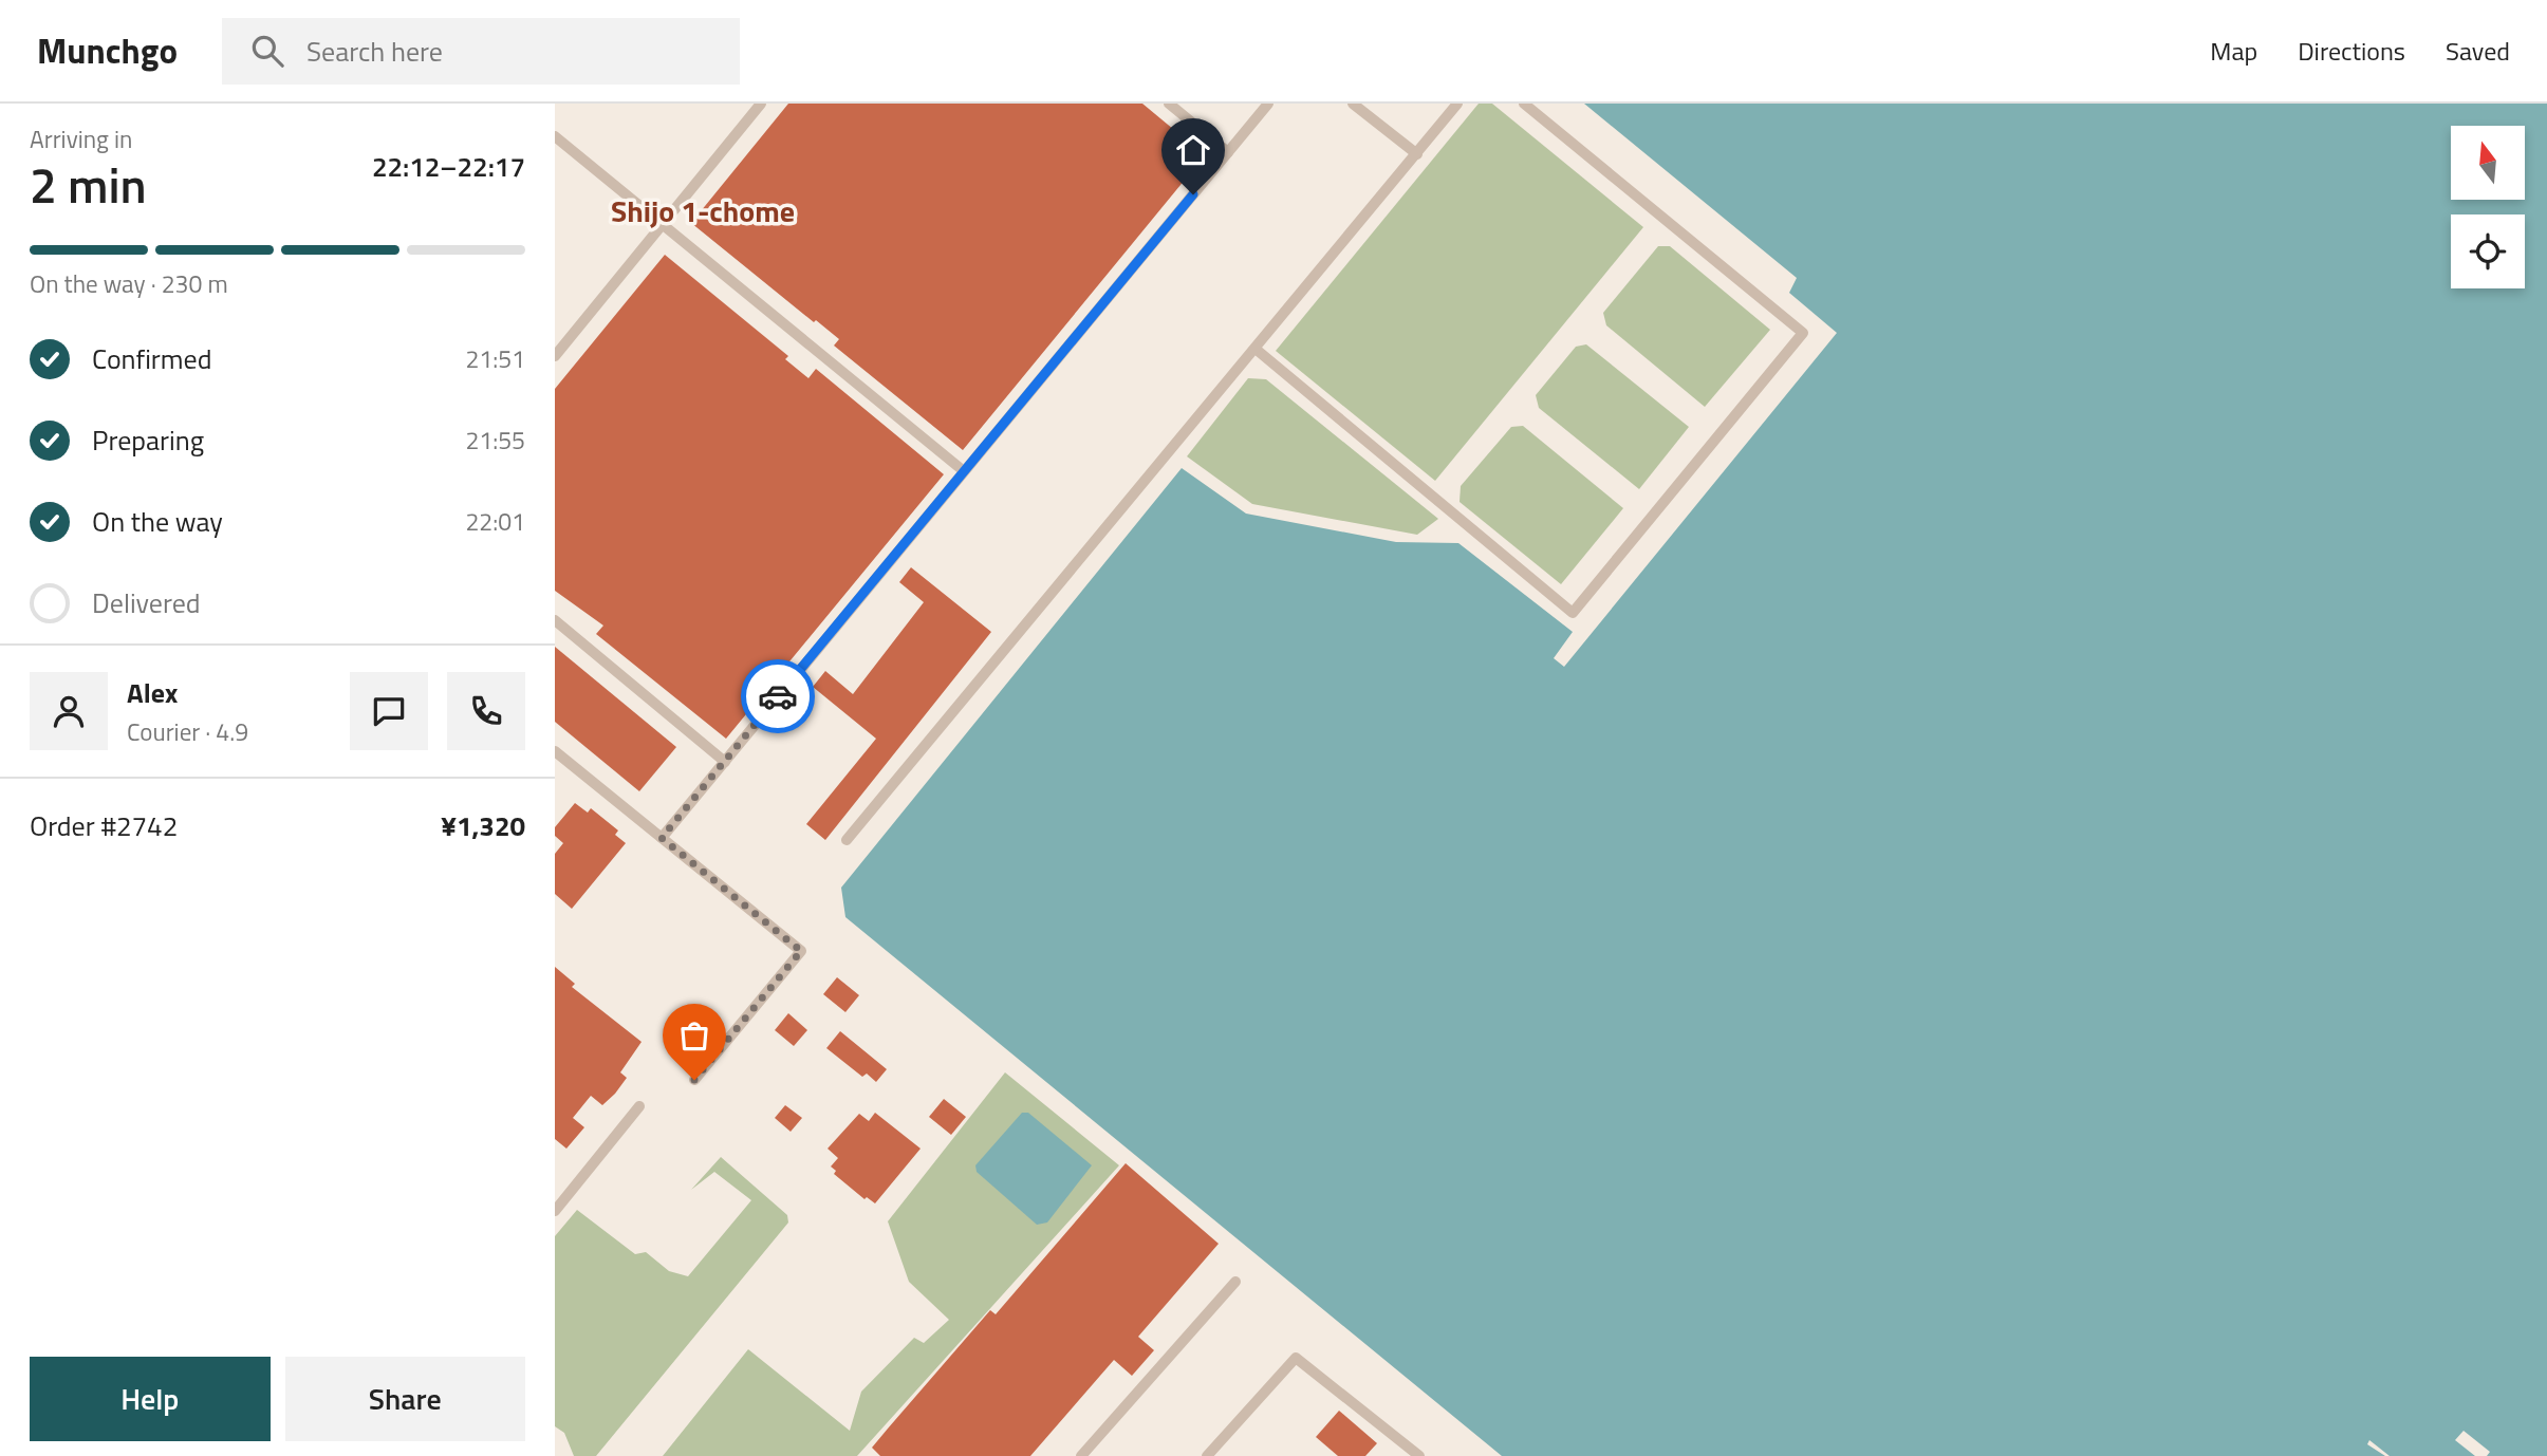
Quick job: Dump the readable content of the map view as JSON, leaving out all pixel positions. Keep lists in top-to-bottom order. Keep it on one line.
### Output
{"districts":["Shijo 1-chome"],"north":"top","page":{"header":"Munchgo","search":"Search here","nav":["Map","Directions","Saved"],"heading":["2 min","Arriving in","22:12–22:17"],"panel":["Alex","Courier · 4.9","Order #2742","¥1,320"],"bar":"On the way · 230 m","list":[["Confirmed","21:51"],["Preparing","21:55"],["On the way","22:01"],"Delivered"],"buttons":["Help","Share"]}}
